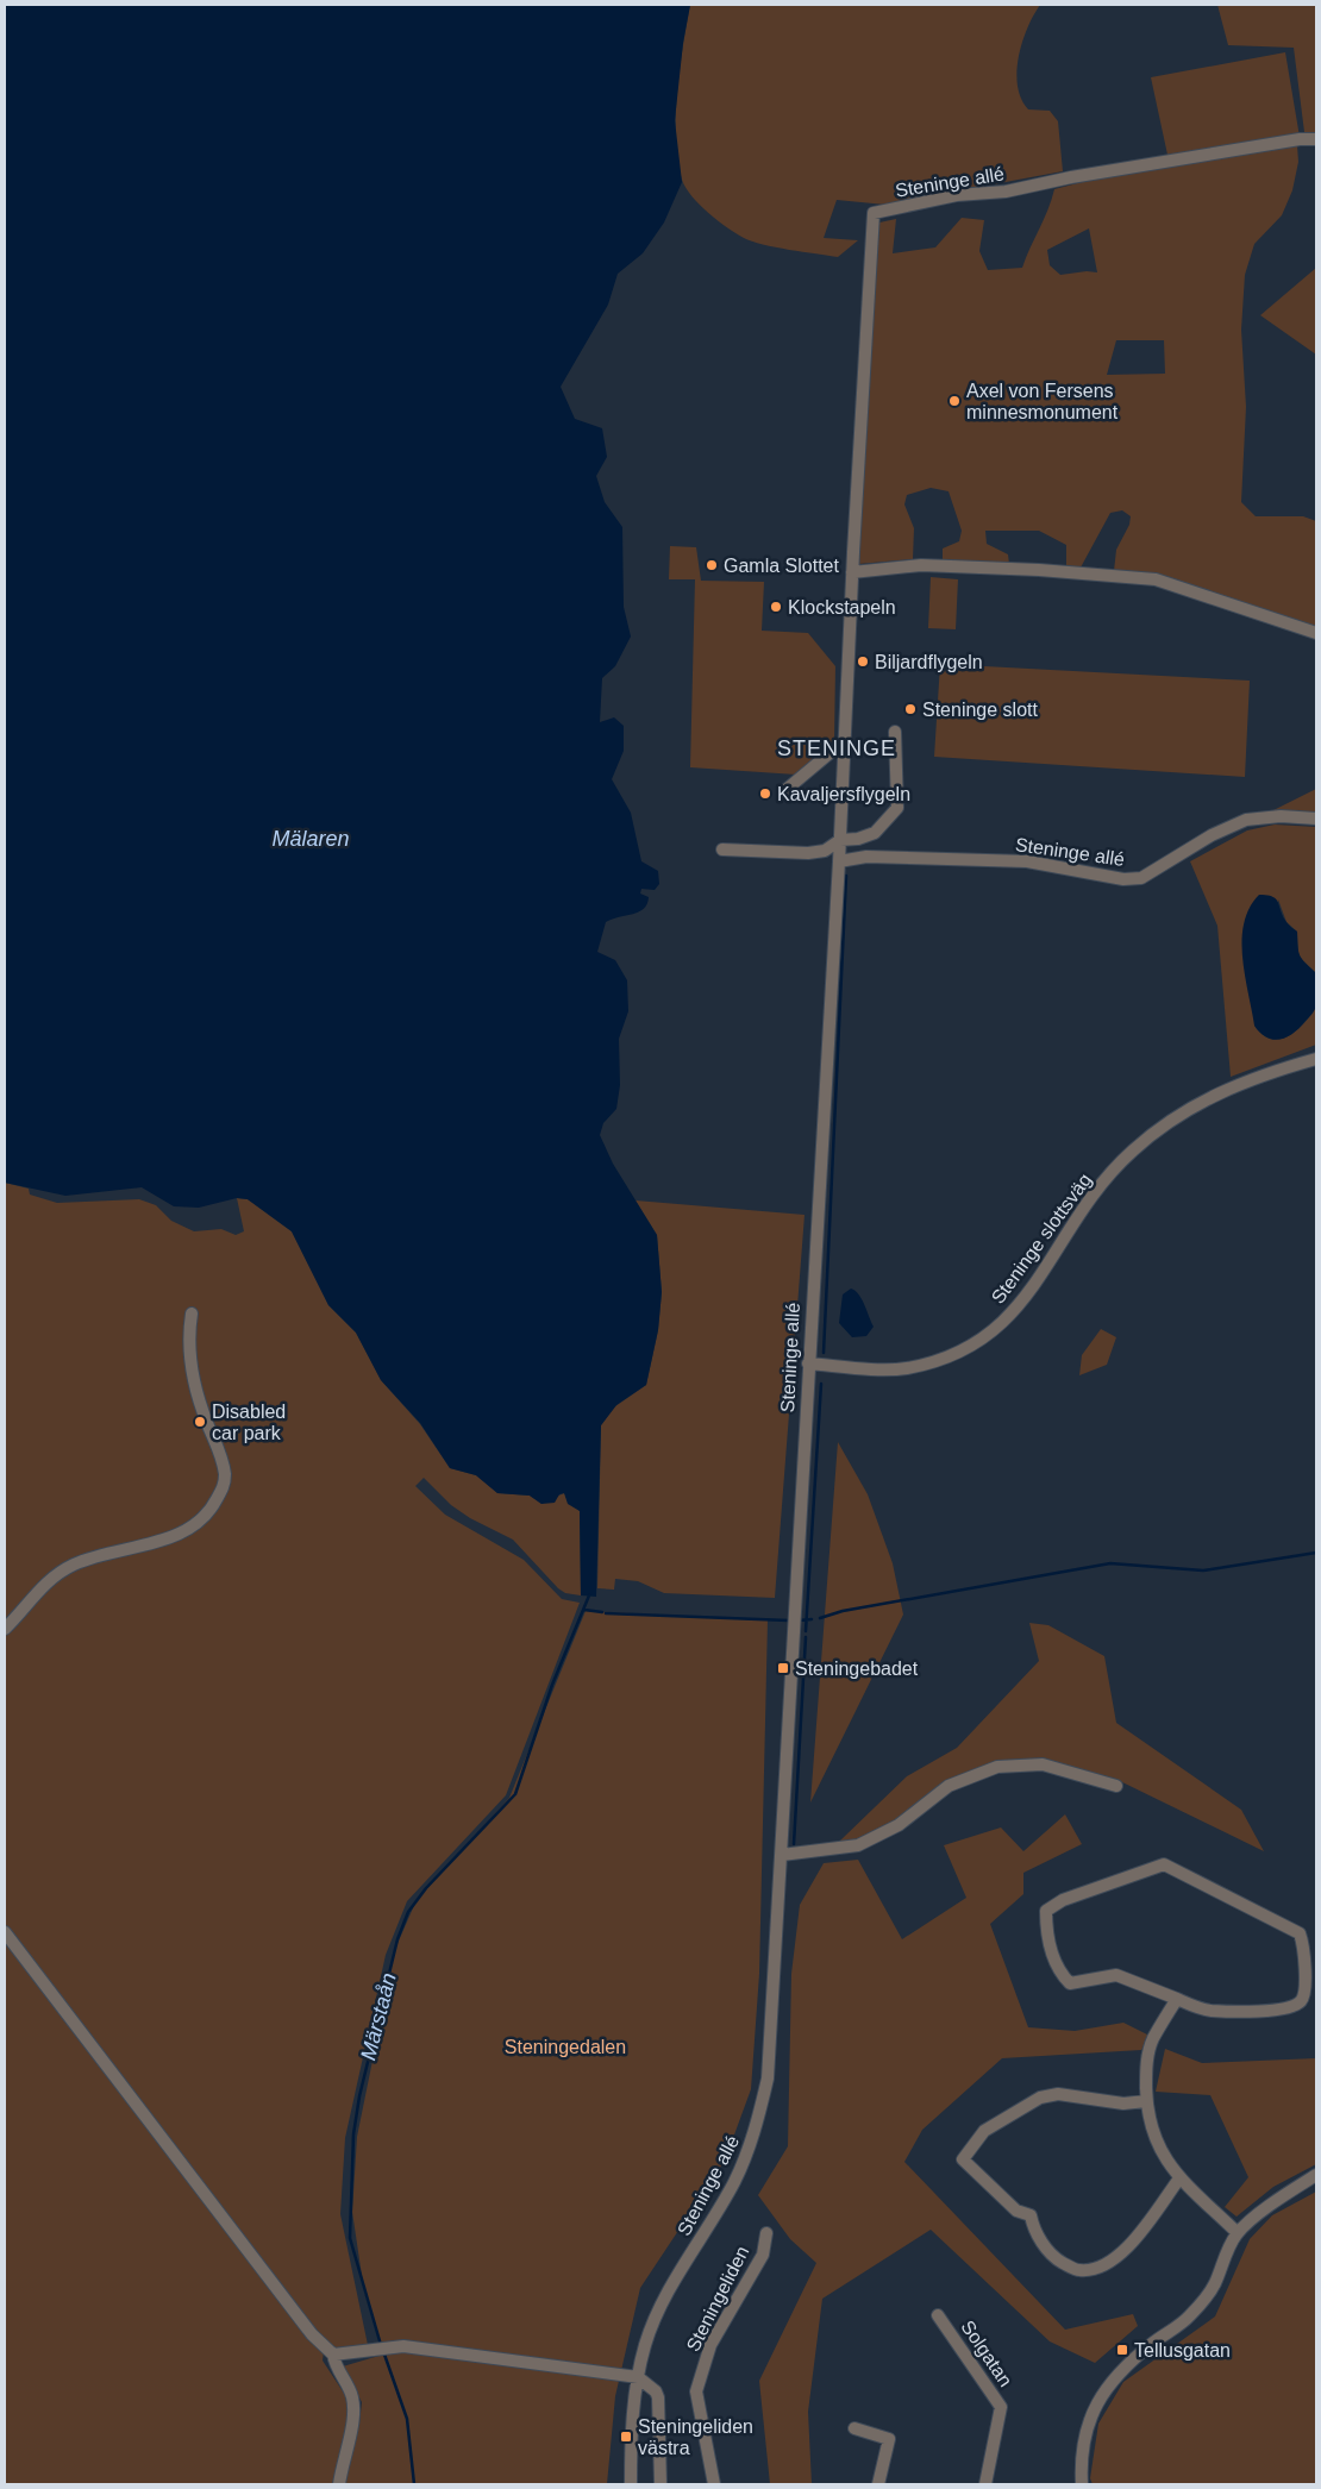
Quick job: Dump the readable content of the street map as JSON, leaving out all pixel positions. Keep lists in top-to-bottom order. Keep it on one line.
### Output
{"streets":{"street":["Steninge allé","Steninge slottsväg","Steningeliden","Solgatan"]},"crossings":[["Steninge allé","Steninge slottsväg"]],"districts":["STENINGE"],"water":["Mälaren","Märstaån"],"parks":["Steningedalen"],"places":{"other":["Axel von Fersens minnesmonument","Gamla Slottet","Klockstapeln","Biljardflygeln","Steninge slott","Kavaljersflygeln","Disabled car park"],"transit":["Steningebadet","Tellusgatan","Steningeliden västra"]}}
